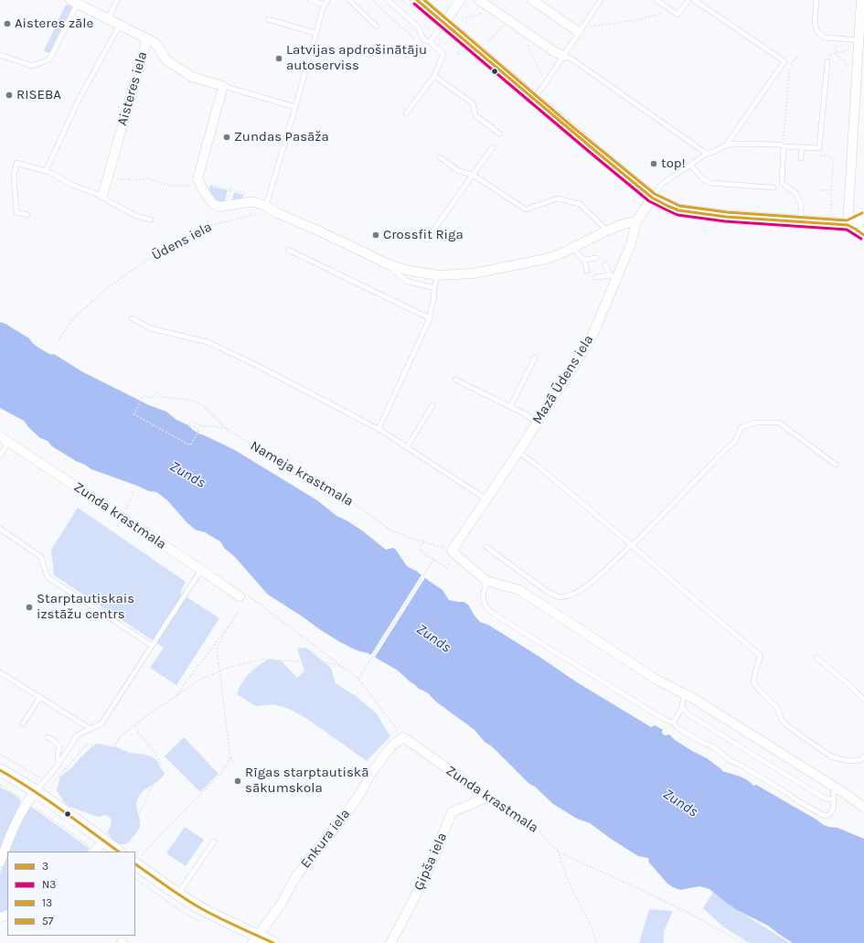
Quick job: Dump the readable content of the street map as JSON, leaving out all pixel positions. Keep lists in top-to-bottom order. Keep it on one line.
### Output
{"streets":{"street":["Aisteres iela","Mazā Ūdens iela","Zunda krastmala","Enkura iela","Ģipša iela"],"path":["Ūdens iela","Nameja krastmala"]},"crossings":[["Mazā Ūdens iela","Nameja krastmala"],["Zunda krastmala","Enkura iela"],["Zunda krastmala","Ģipša iela"]],"water":["Zunds"],"places":["Aisteres zāle","Latvijas apdrošinātāju autoserviss","RISEBA","Zundas Pasāža","top!","Crossfit Riga","Starptautiskais izstāžu centrs","Rīgas starptautiskā sākumskola"],"lines":["transit line 3","transit line 13","transit line N3","transit line 57"],"legend":["3","N3","13","57"]}
